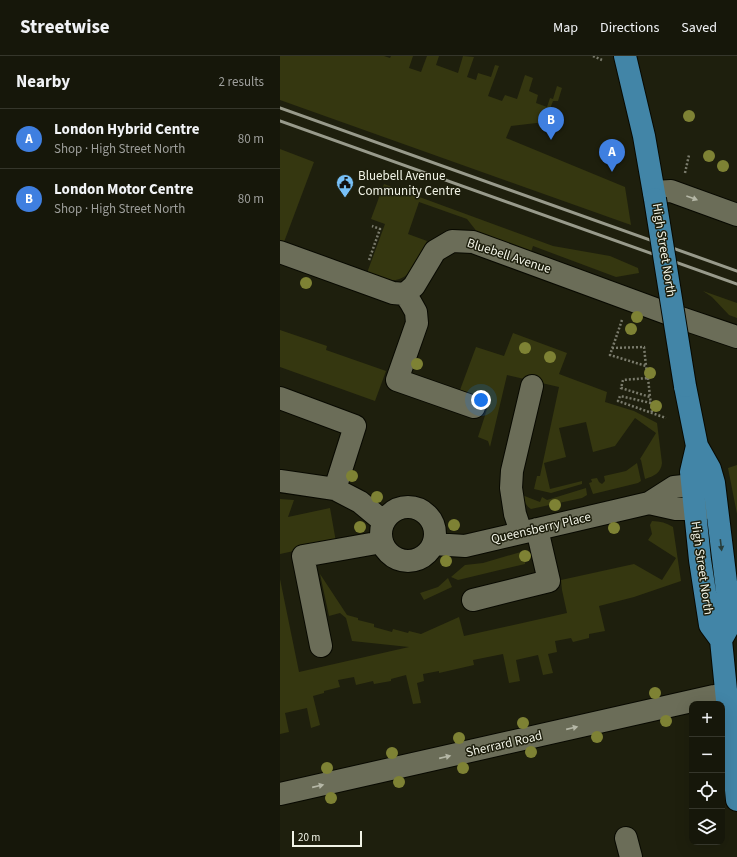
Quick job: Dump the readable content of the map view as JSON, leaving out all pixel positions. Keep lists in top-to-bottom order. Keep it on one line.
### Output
{"streets":{"main road":["High Street North"],"street":["Bluebell Avenue","Queensberry Place","Sherrard Road"]},"crossings":[["High Street North","Queensberry Place"],["High Street North","Sherrard Road"]],"one_way":["Sherrard Road"],"places":{"public building":["Bluebell Avenue Community Centre"]},"scale_bar":"20 m","page":{"header":"Streetwise","nav":["Map","Directions","Saved"],"heading":["Nearby","2 results"],"pins":["B","A"],"list":[{"mark":"A","name":"London Hybrid Centre","note":"Shop · High Street North","value":"80 m"},{"mark":"B","name":"London Motor Centre","note":"Shop · High Street North","value":"80 m"}],"map_buttons":["+","−"],"scale":"20 m"}}
